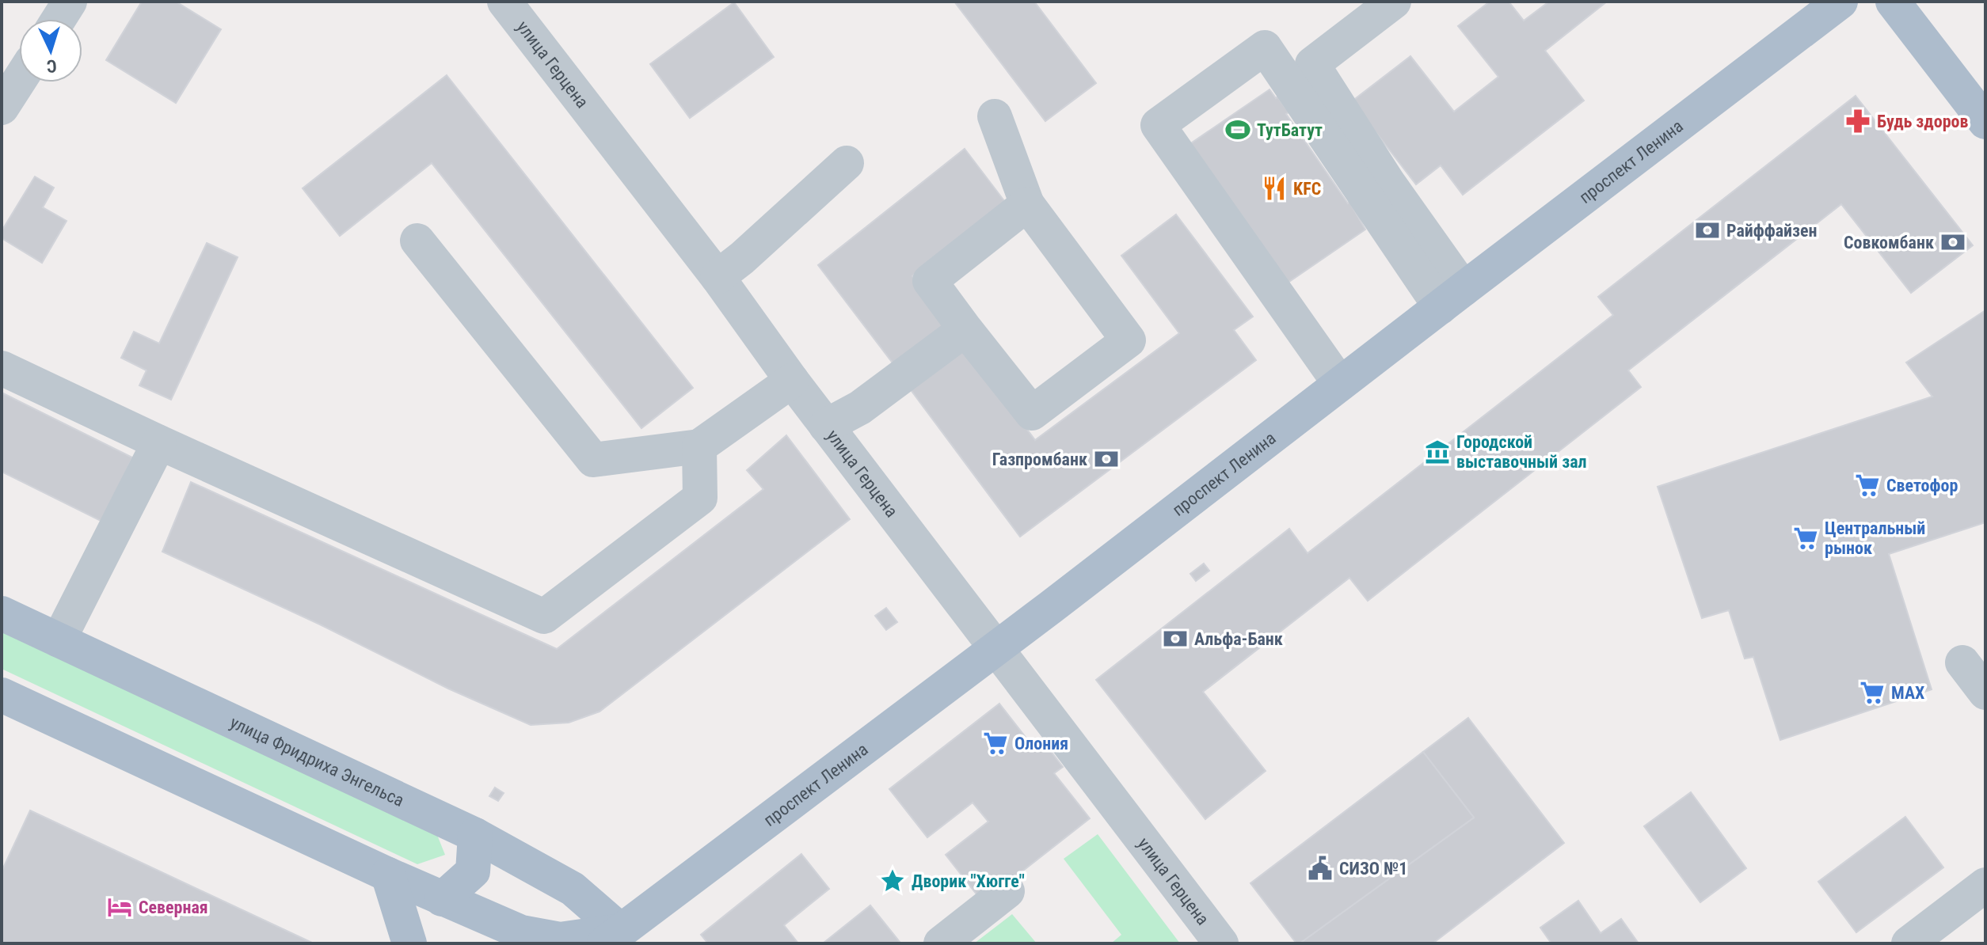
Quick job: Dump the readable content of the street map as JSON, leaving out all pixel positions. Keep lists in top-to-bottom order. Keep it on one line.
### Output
{"streets":{"main road":["проспект Ленина","улица Фридриха Энгельса"],"street":["улица Герцена"]},"crossings":[["улица Герцена","проспект Ленина"],["проспект Ленина","улица Фридриха Энгельса"]],"places":{"pharmacy":["Будь здоров"],"sports":["ТутБатут"],"restaurant":["KFC"],"bank":["Райффайзен","Совкомбанк","Газпромбанк","Альфа-Банк"],"museum":["Городской выставочный зал"],"supermarket":["Светофор","Центральный рынок","MAX","Олония"],"public building":["СИЗО №1"],"place":["Дворик \"Хюгге\""],"hotel":["Северная"]},"north":"bottom"}
